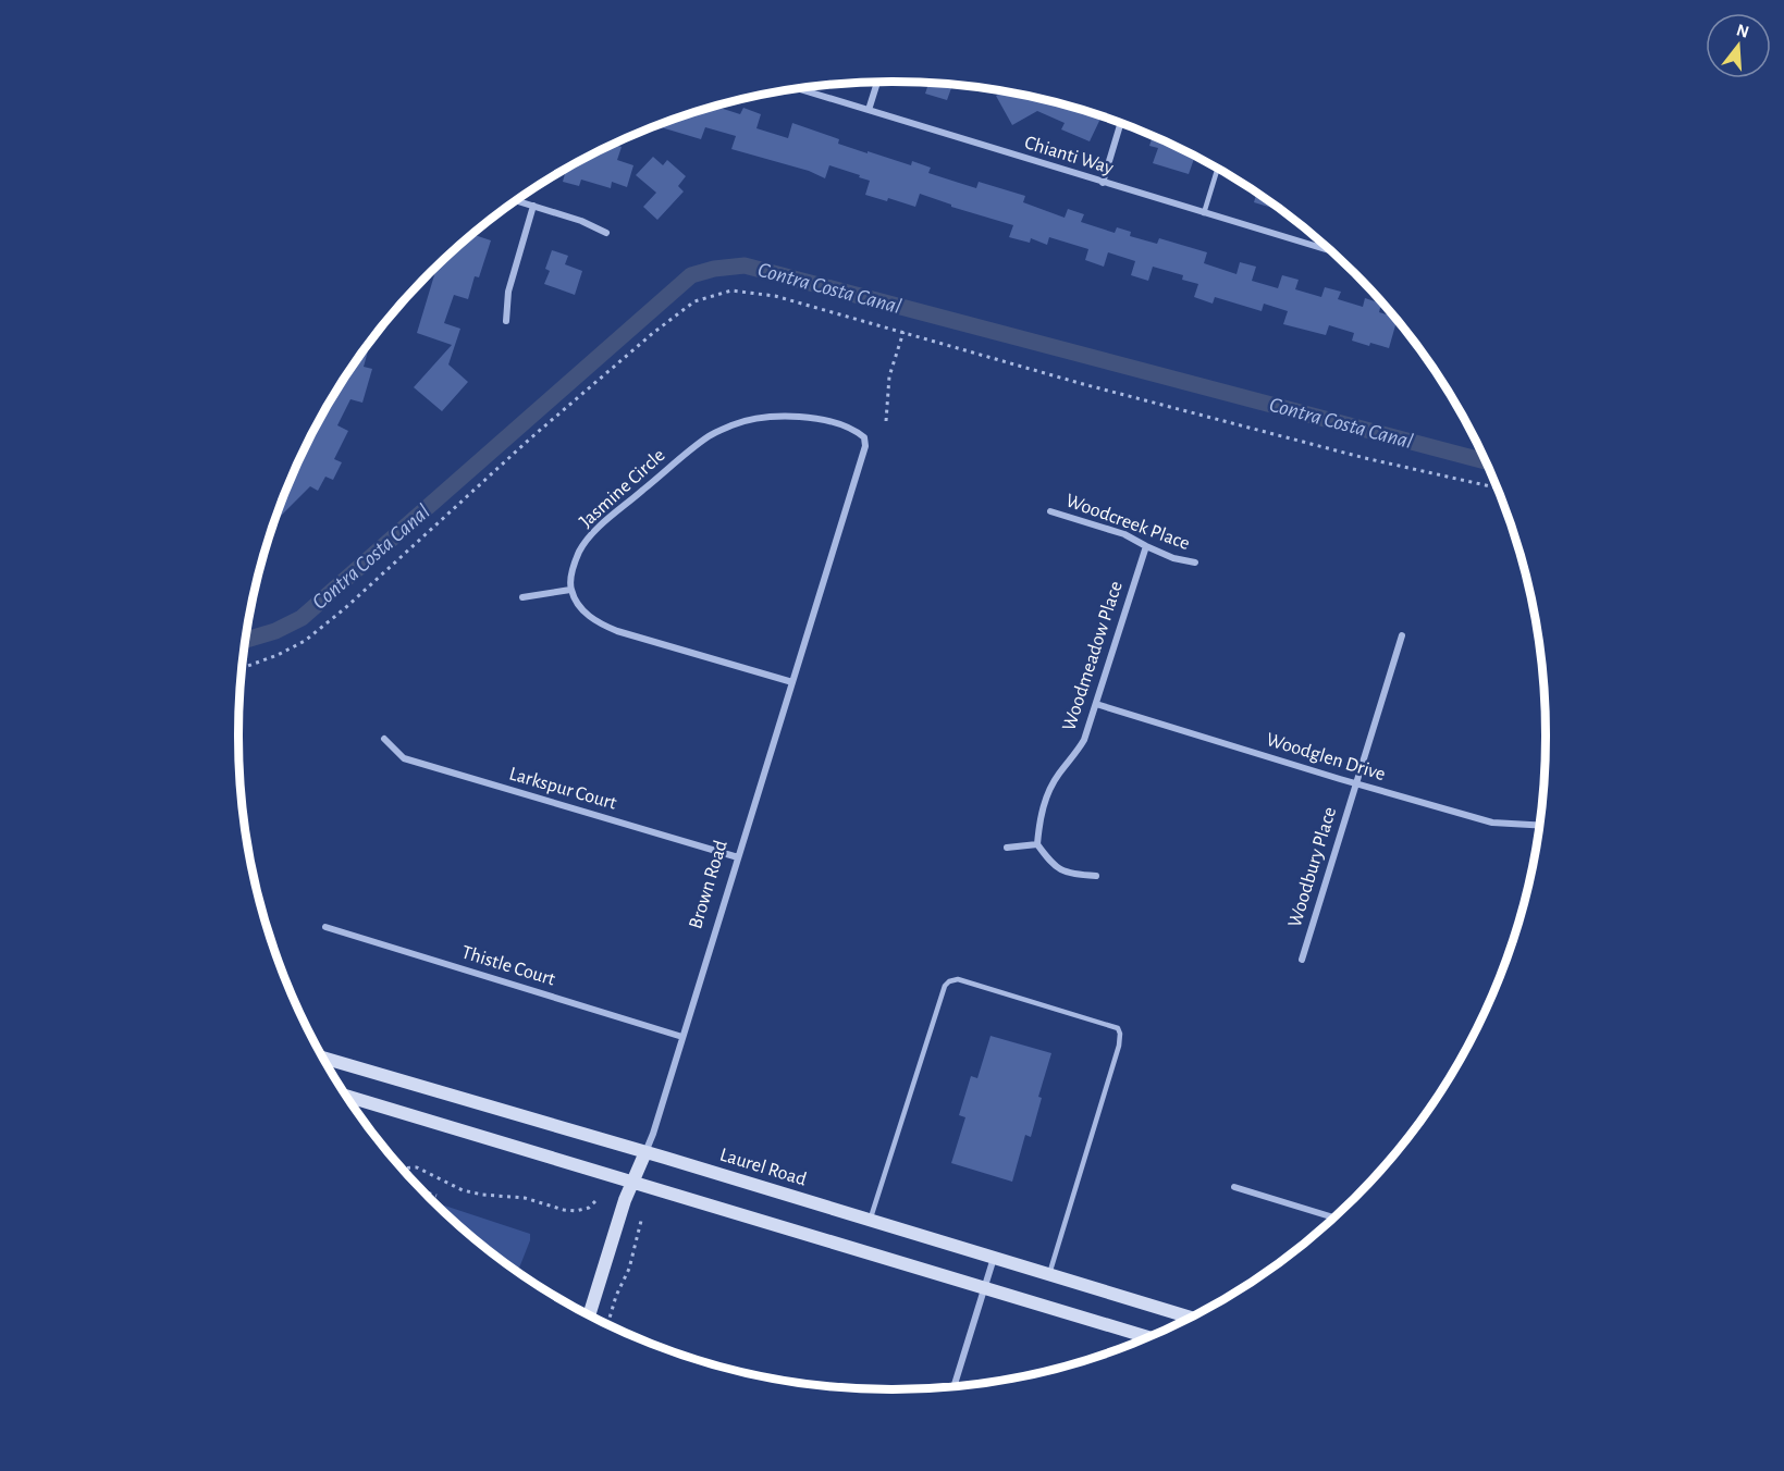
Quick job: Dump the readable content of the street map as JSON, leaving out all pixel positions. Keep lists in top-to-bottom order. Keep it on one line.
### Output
{"streets":{"main road":["Brown Road","Laurel Road"],"street":["Chianti Way","Jasmine Circle","Woodcreek Place","Woodmeadow Place","Woodglen Drive","Larkspur Court","Woodbury Place","Thistle Court"]},"crossings":[["Jasmine Circle","Brown Road"],["Woodcreek Place","Woodmeadow Place"],["Woodmeadow Place","Woodglen Drive"],["Woodglen Drive","Woodbury Place"],["Larkspur Court","Brown Road"],["Brown Road","Thistle Court"],["Brown Road","Laurel Road"]],"water":["Contra Costa Canal"],"north":"top"}
